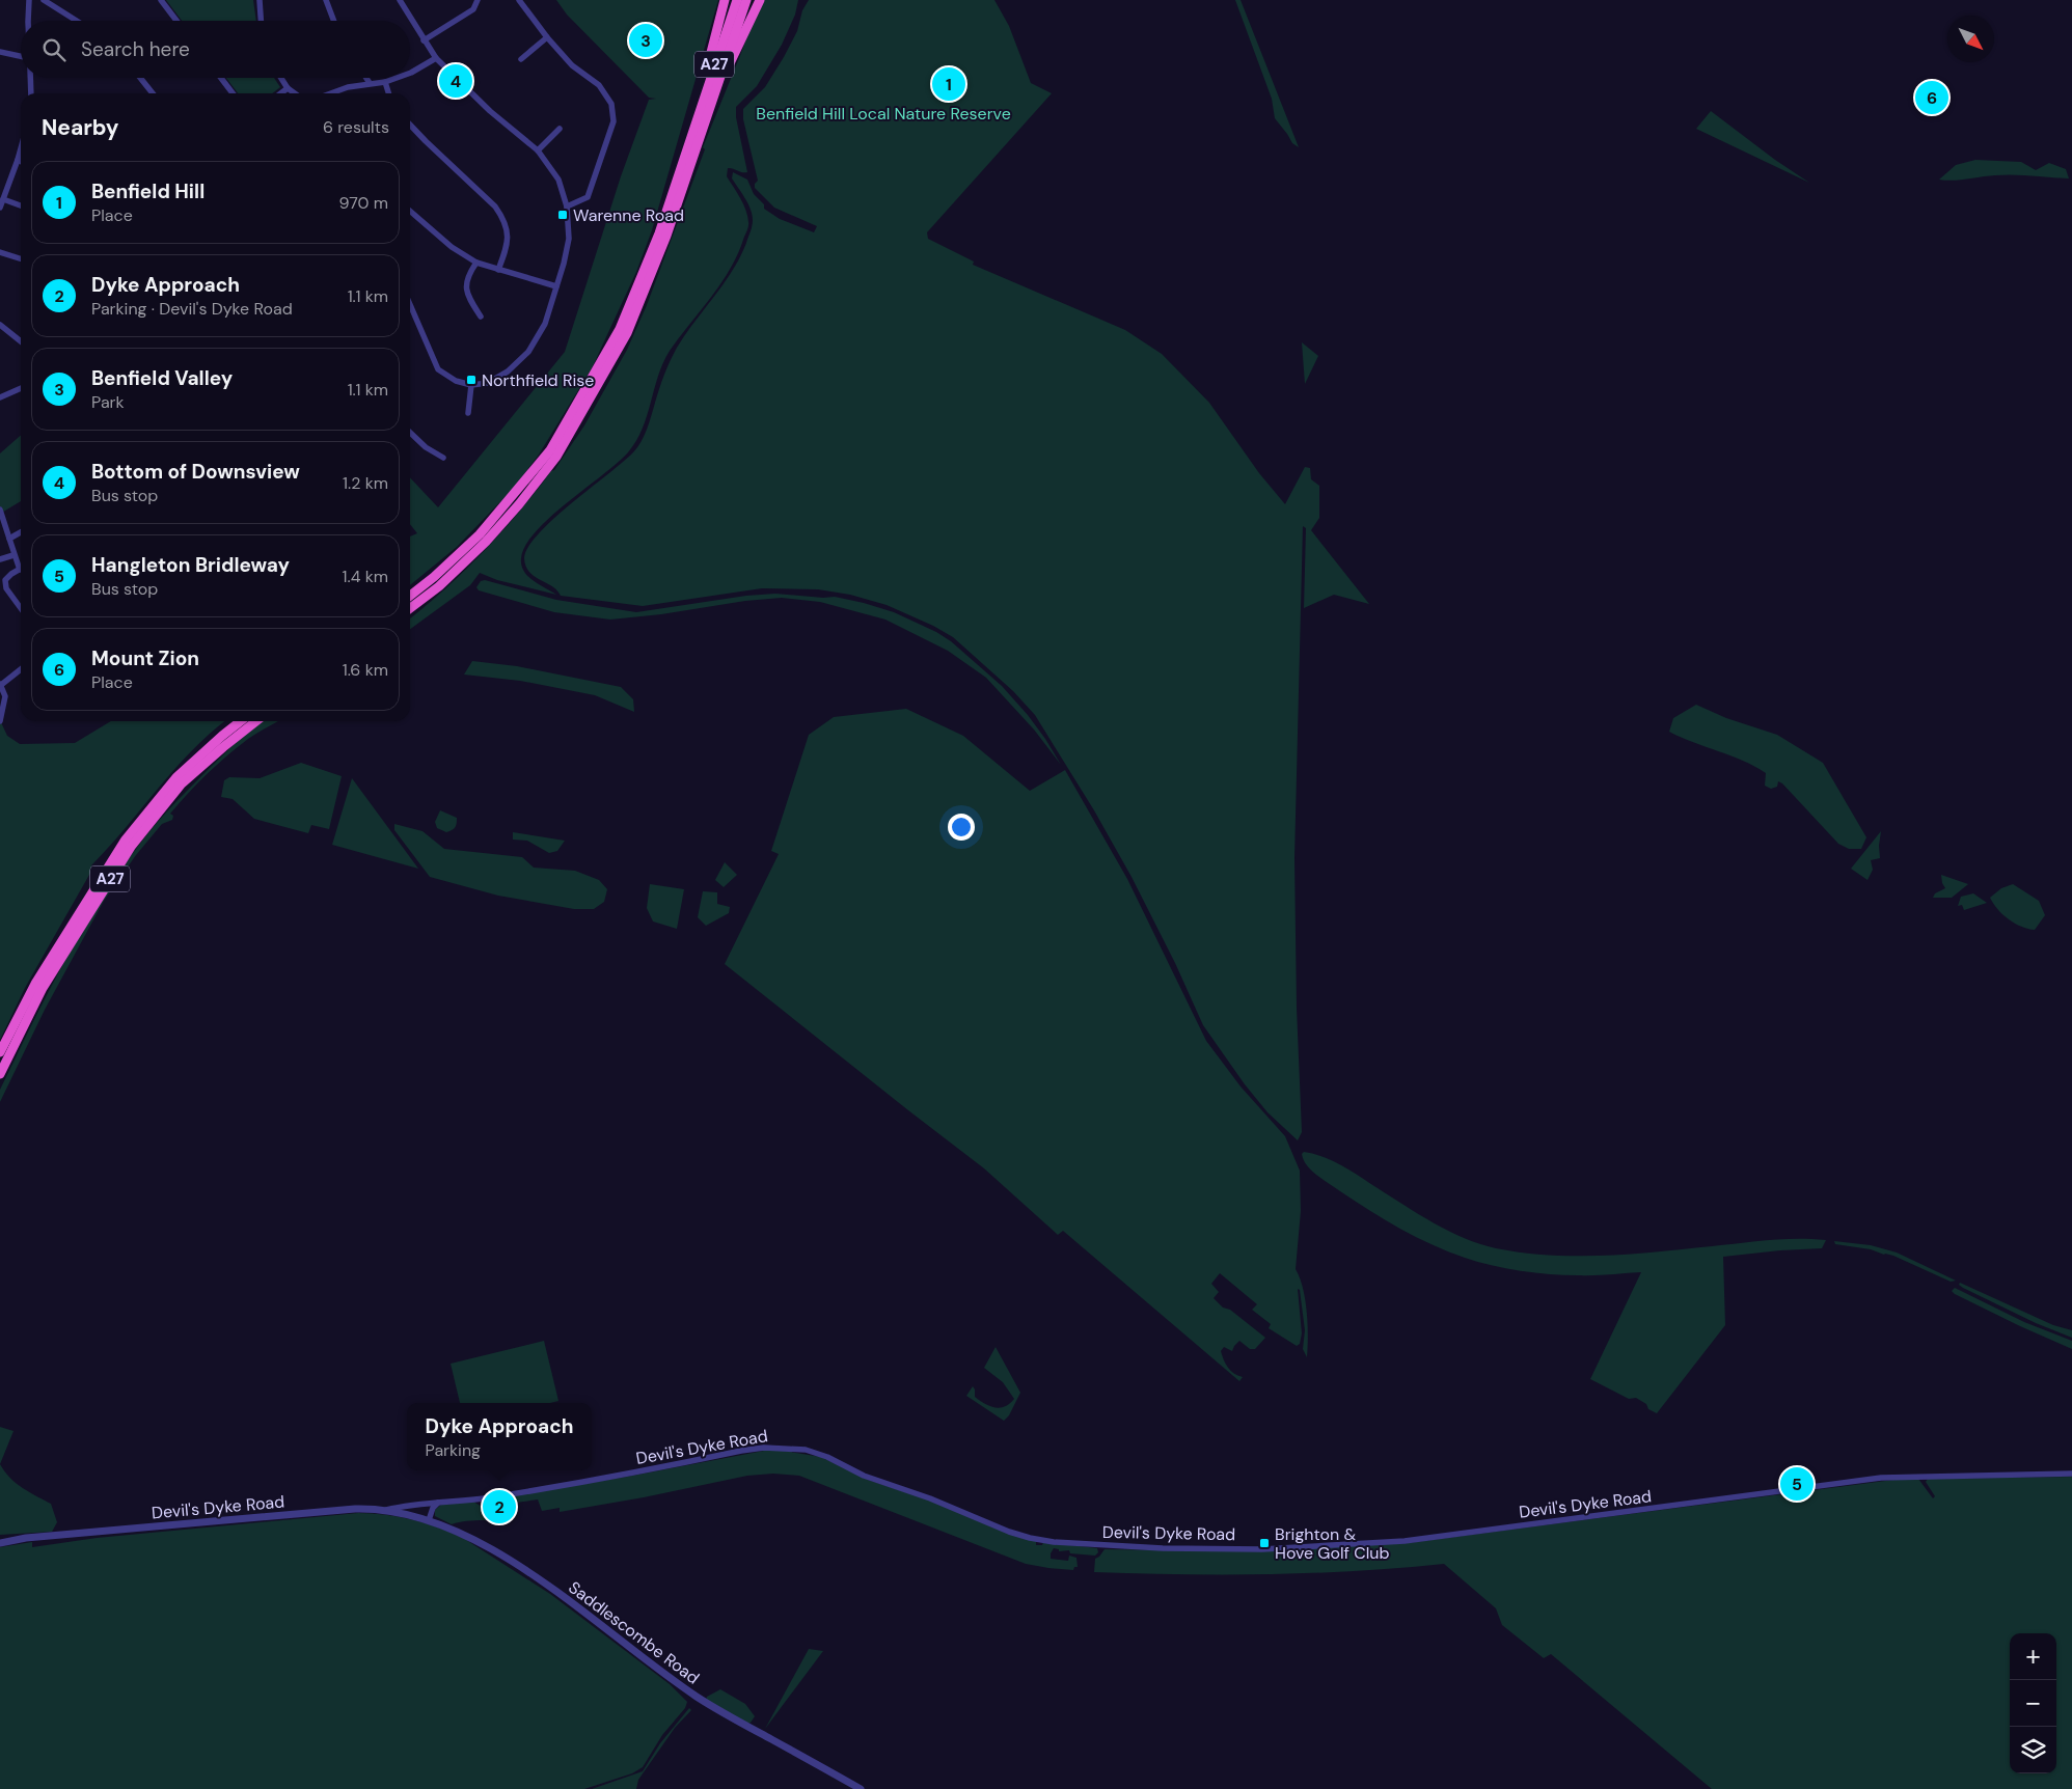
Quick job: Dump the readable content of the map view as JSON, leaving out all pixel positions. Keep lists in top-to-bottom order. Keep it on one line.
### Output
{"streets":{"highway":["A27"],"street":["Devil's Dyke Road","Saddlescombe Road"]},"crossings":[["Devil's Dyke Road","Saddlescombe Road"]],"parks":["Benfield Hill Local Nature Reserve"],"places":{"transit":["Warenne Road","Northfield Rise","Brighton & Hove Golf Club"]},"north":"bottom right","page":{"search":"Search here","pins":["3","4","1","6","5","2"],"heading":["Nearby","6 results"],"list":[{"mark":"1","name":"Benfield Hill","note":"Place","value":"970 m"},{"mark":"2","name":"Dyke Approach","note":"Parking · Devil's Dyke Road","value":"1.1 km"},{"mark":"3","name":"Benfield Valley","note":"Park","value":"1.1 km"},{"mark":"4","name":"Bottom of Downsview","note":"Bus stop","value":"1.2 km"},{"mark":"5","name":"Hangleton Bridleway","note":"Bus stop","value":"1.4 km"},{"mark":"6","name":"Mount Zion","note":"Place","value":"1.6 km"}],"popup":["Dyke Approach","Parking"],"map_buttons":["+","−"]}}
